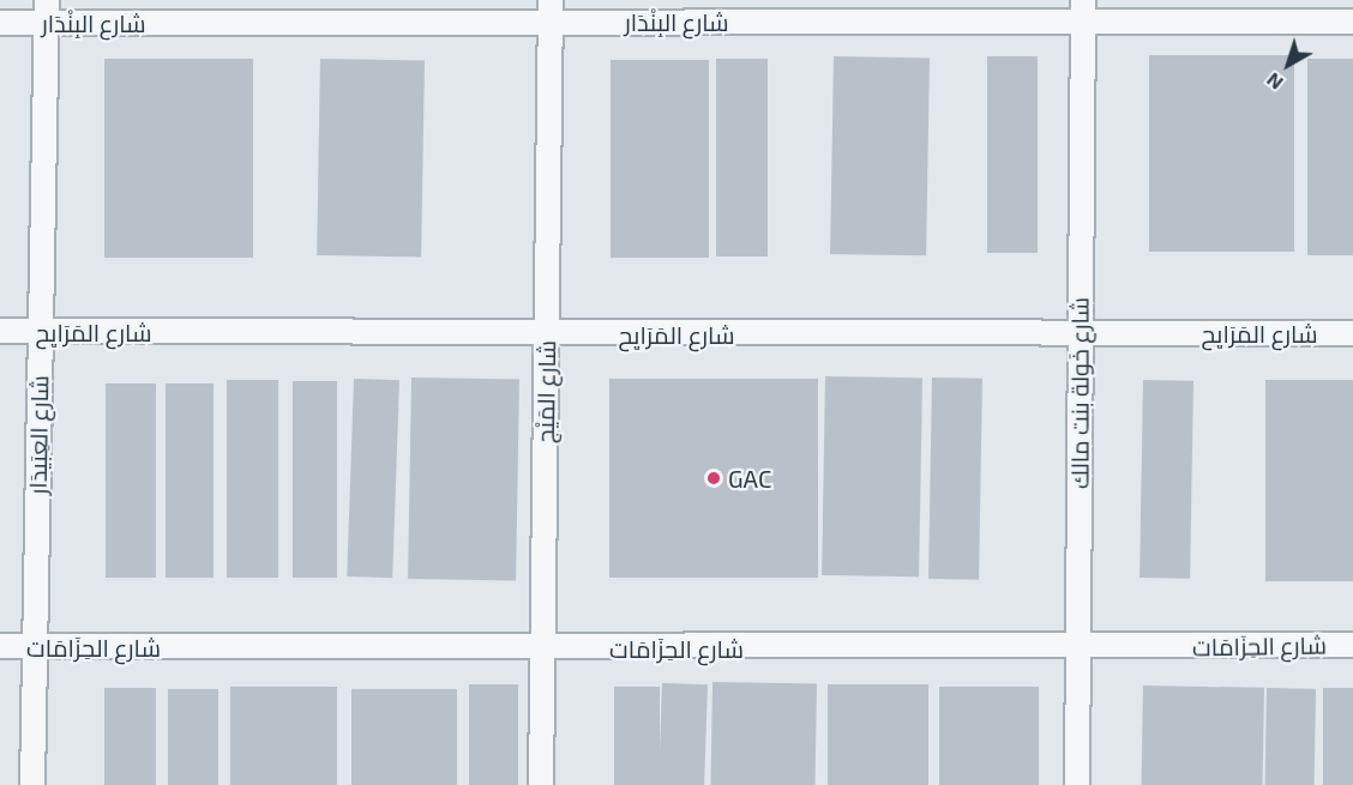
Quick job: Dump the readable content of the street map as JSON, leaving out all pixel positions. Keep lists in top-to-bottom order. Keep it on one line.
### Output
{"streets":{"street":["شارع البِنْدَار","شارع المَرَايِح","شارع المَيْج","شارع خَولة بنت مالك","شارع العِبَيدَار","شارع الحِزَامَات"]},"crossings":[["شارع البِنْدَار","شارع المَيْج"],["شارع البِنْدَار","شارع خَولة بنت مالك"],["شارع البِنْدَار","شارع العِبَيدَار"],["شارع المَرَايِح","شارع المَيْج"],["شارع المَرَايِح","شارع خَولة بنت مالك"],["شارع المَرَايِح","شارع العِبَيدَار"],["شارع المَيْج","شارع الحِزَامَات"],["شارع خَولة بنت مالك","شارع الحِزَامَات"],["شارع العِبَيدَار","شارع الحِزَامَات"]],"places":["GAC"],"north":"bottom left"}
